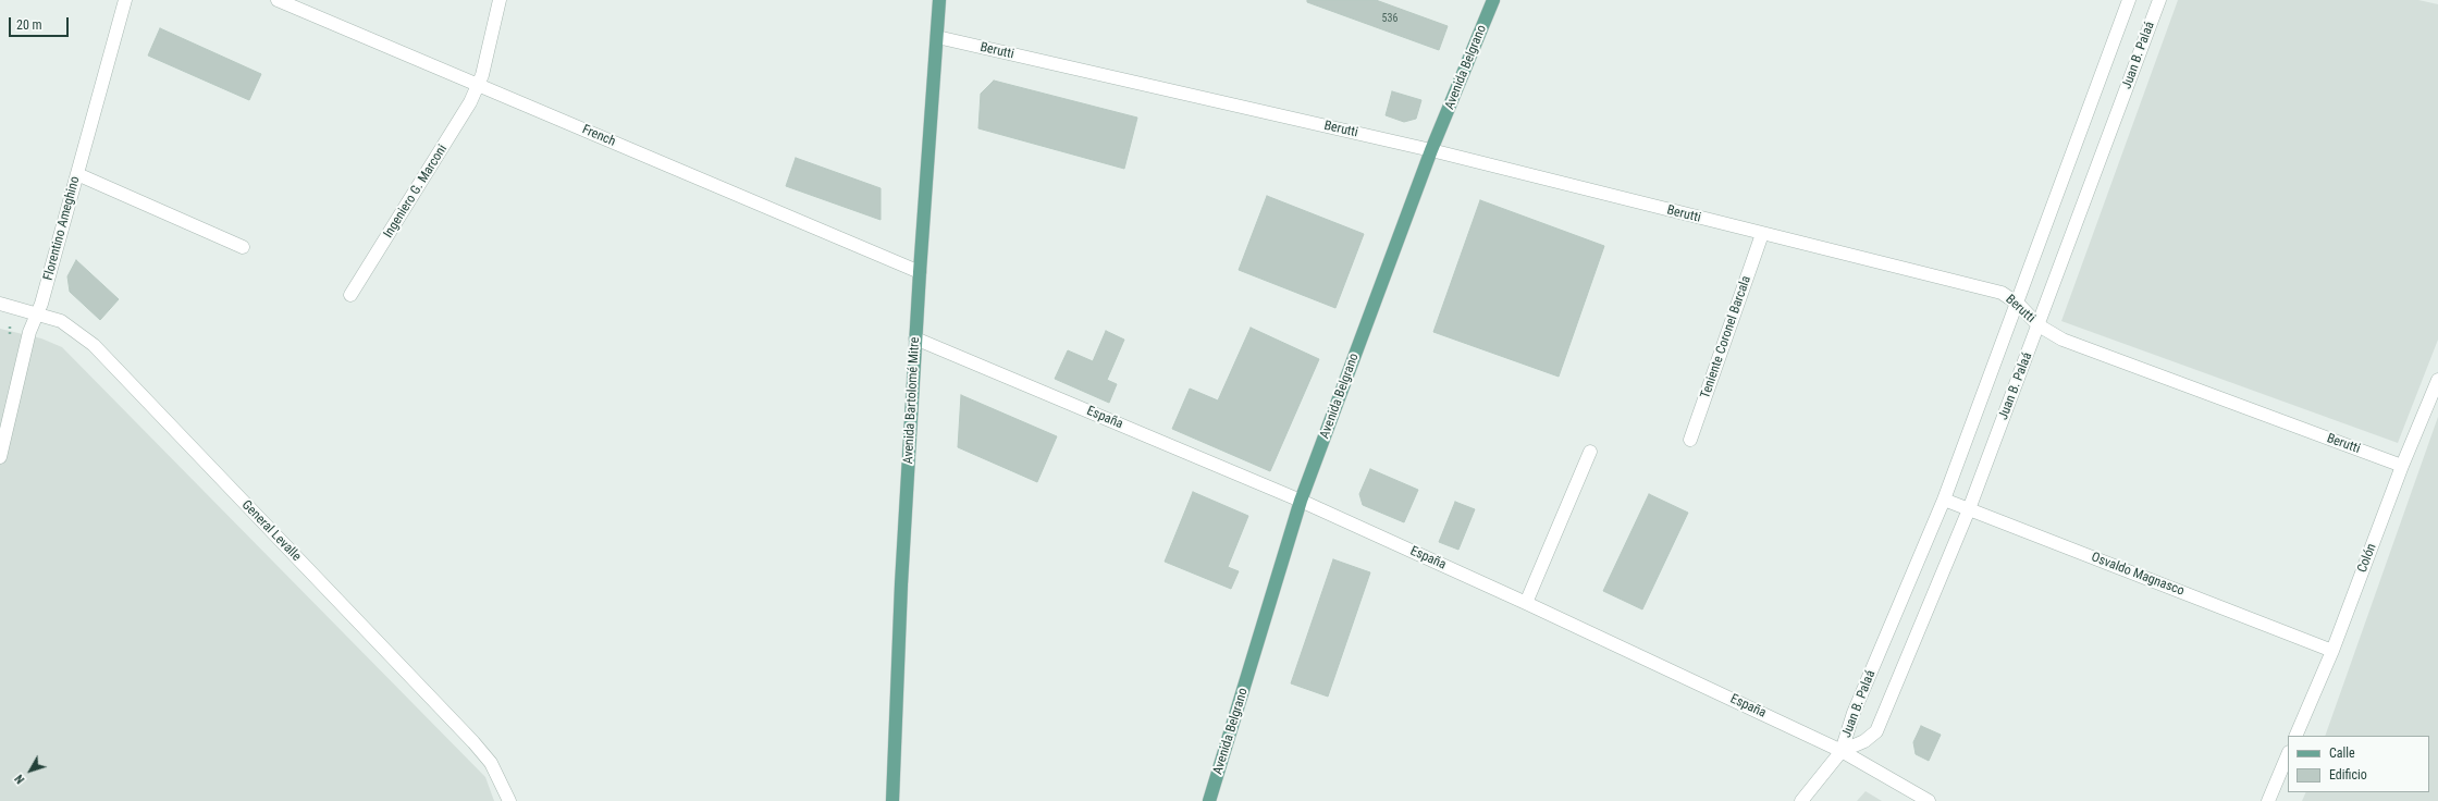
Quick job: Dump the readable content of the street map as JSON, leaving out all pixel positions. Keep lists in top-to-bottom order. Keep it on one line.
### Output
{"streets":{"main road":["Avenida Belgrano","Avenida Bartolomé Mitre"],"street":["Berutti","Juan B. Palaá","French","Ingeniero G. Marconi","Florentino Ameghino","Teniente Coronel Barcala","España","General Levalle","Colón","Osvaldo Magnasco"]},"crossings":[["Berutti","Juan B. Palaá"],["Berutti","Avenida Belgrano"],["Berutti","Teniente Coronel Barcala"],["Berutti","Avenida Bartolomé Mitre"],["Berutti","Colón"],["Juan B. Palaá","España"],["Juan B. Palaá","Osvaldo Magnasco"],["Avenida Belgrano","España"],["French","Ingeniero G. Marconi"],["French","Avenida Bartolomé Mitre"],["Florentino Ameghino","General Levalle"],["Avenida Bartolomé Mitre","España"],["Colón","Osvaldo Magnasco"]],"house_numbers":["536"],"legend":["Calle","Edificio"],"scale_bar":"20 m","north":"bottom left"}
